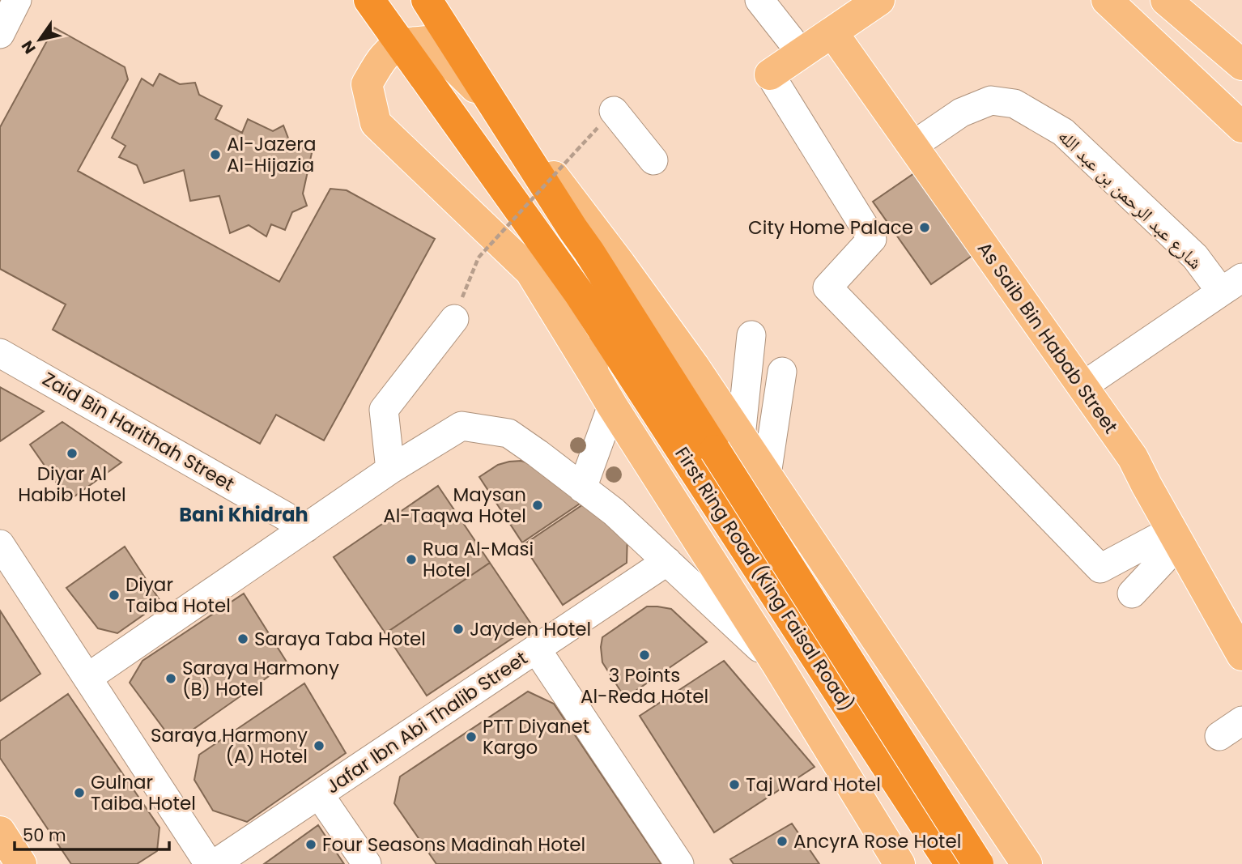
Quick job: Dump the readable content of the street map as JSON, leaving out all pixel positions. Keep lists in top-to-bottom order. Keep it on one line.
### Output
{"streets":{"highway":["First Ring Road (King Faisal Road)"],"main road":["As Saib Bin Habab Street"],"street":["شارع عبد الرحمن بن عبد الله","Zaid Bin Harithah Street","Jafar Ibn Abi Thalib Street"]},"crossings":[["شارع عبد الرحمن بن عبد الله","As Saib Bin Habab Street"]],"districts":["Bani Khidrah"],"places":["Al-Jazera Al-Hijazia","City Home Palace","Diyar Al Habib Hotel","Maysan Al-Taqwa Hotel","Rua Al-Masi Hotel","Diyar Taiba Hotel","Jayden Hotel","Saraya Taba Hotel","3 Points Al-Reda Hotel","Saraya Harmony (B) Hotel","PTT Diyanet Kargo","Saraya Harmony (A) Hotel","Taj Ward Hotel","Gulnar Taiba Hotel","AncyrA Rose Hotel","Four Seasons Madinah Hotel"],"scale_bar":"50 m","north":"bottom left"}
